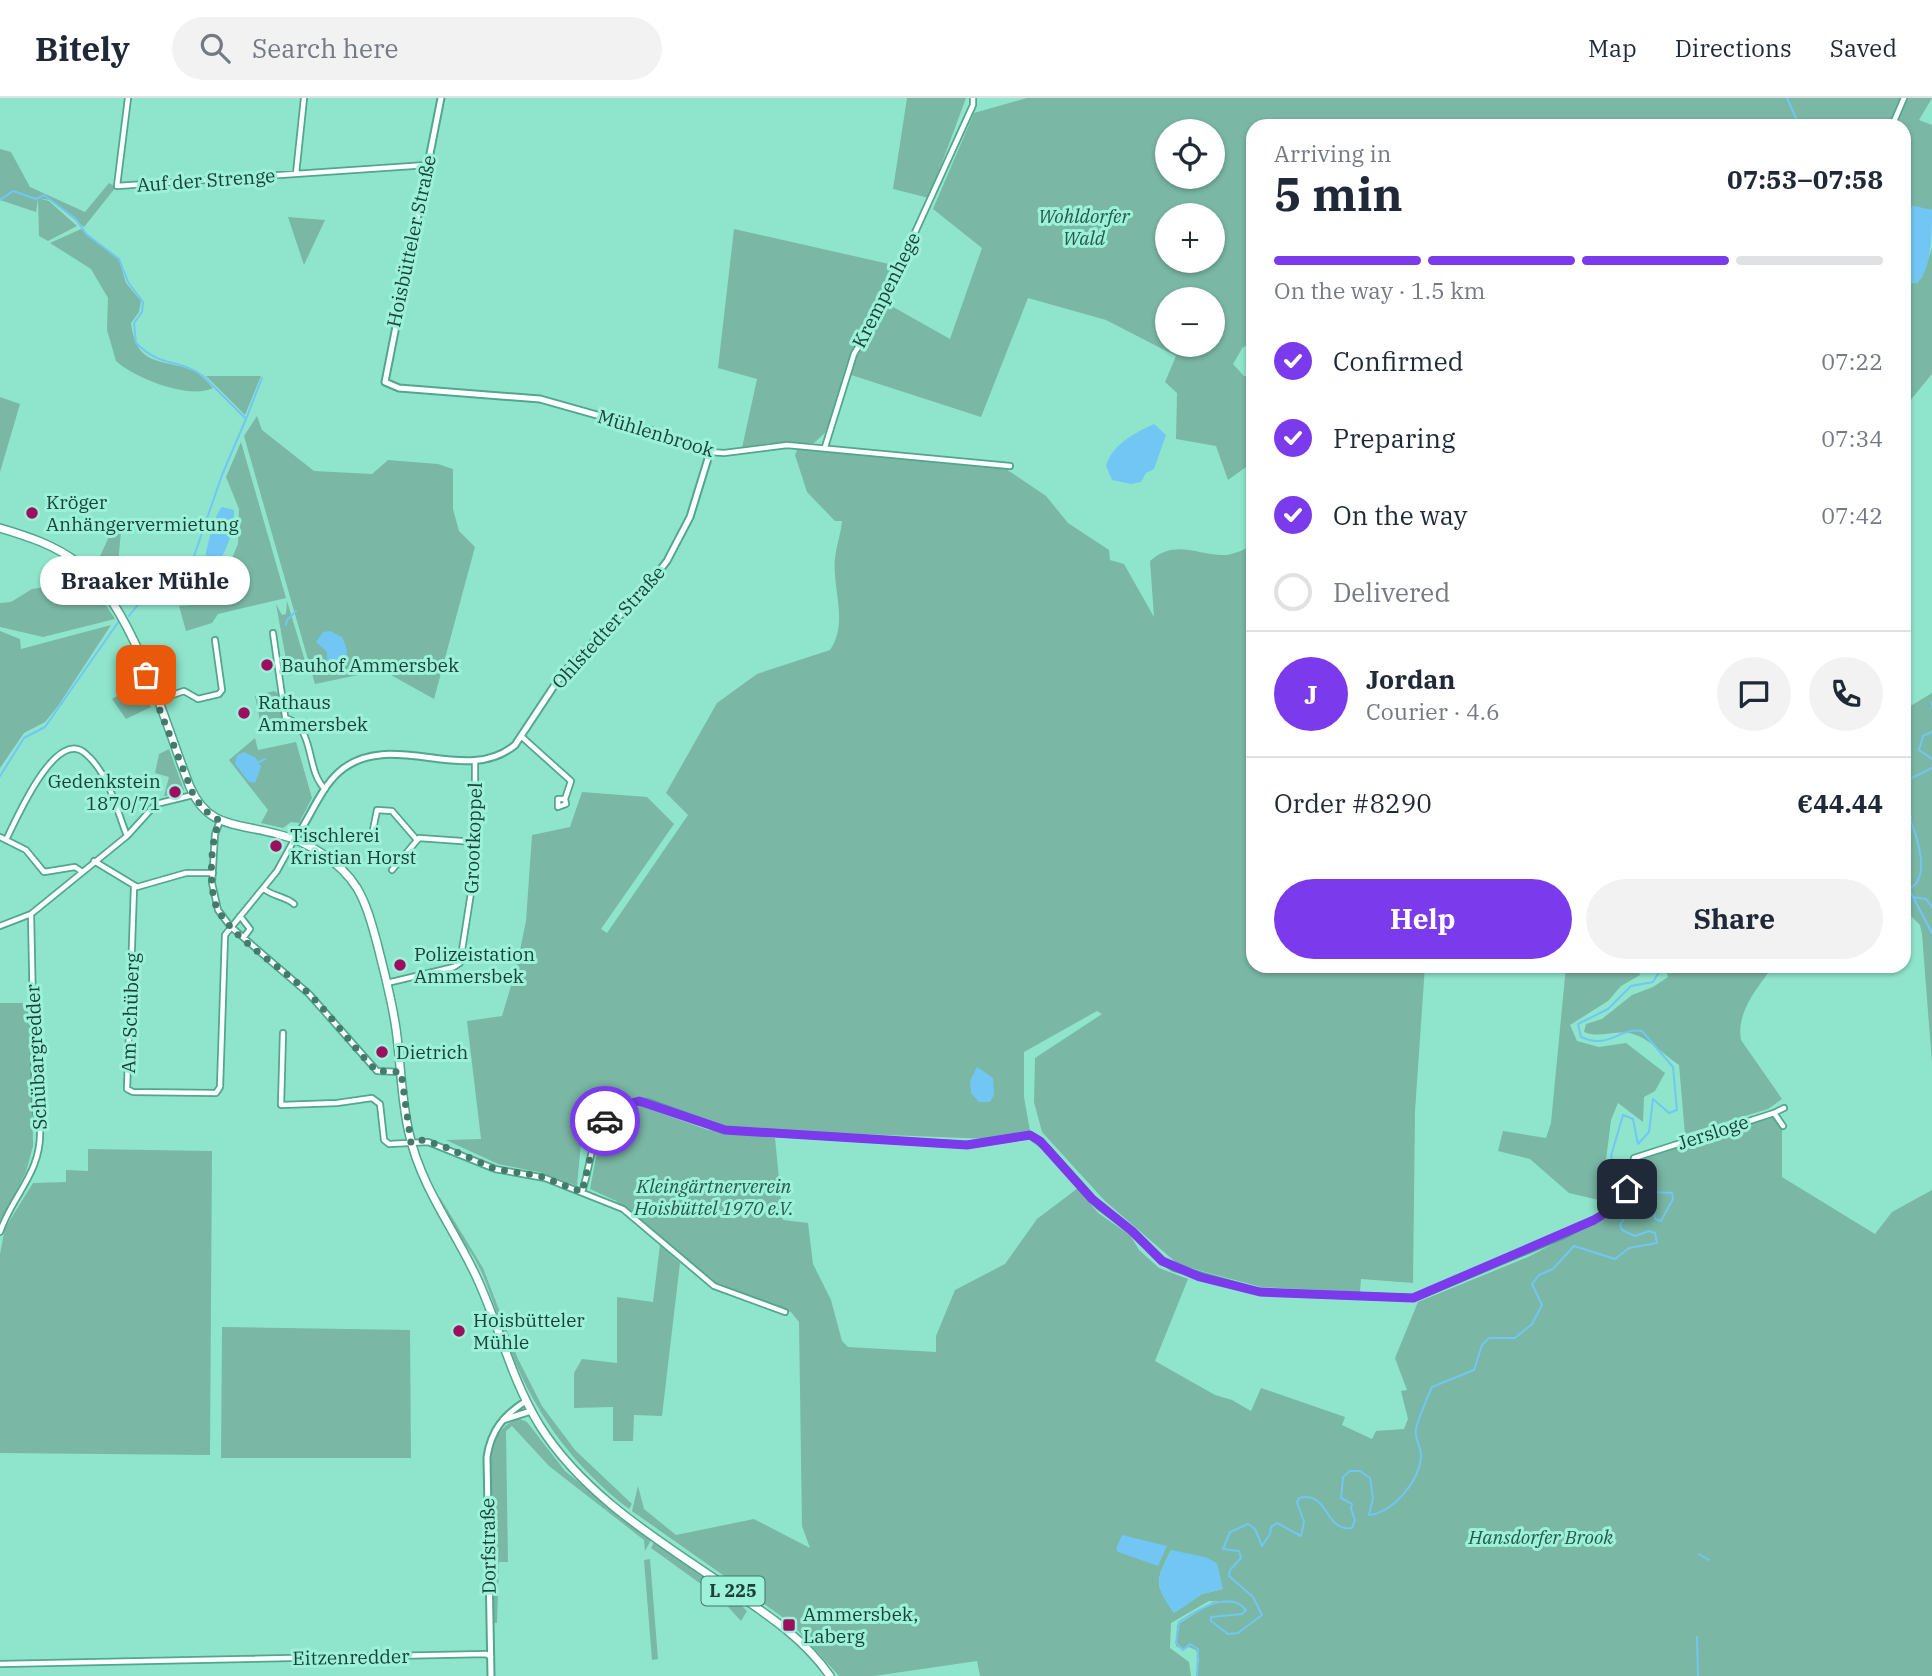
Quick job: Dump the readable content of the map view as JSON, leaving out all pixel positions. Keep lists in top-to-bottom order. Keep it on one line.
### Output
{"streets":{"main road":["L 225"],"street":["Auf der Strenge","Hoisbütteler Straße","Krempenhege","Mühlenbrook","Ohlstedter Straße","Grootkoppel","Am Schüberg","Schübargredder","Jersloge","Dorfstraße","Eitzenredder"]},"crossings":[["Auf der Strenge","Hoisbütteler Straße"],["Hoisbütteler Straße","Mühlenbrook"],["Krempenhege","Mühlenbrook"],["Mühlenbrook","Ohlstedter Straße"],["Ohlstedter Straße","Grootkoppel"],["Ohlstedter Straße","L 225"],["Grootkoppel","L 225"],["Dorfstraße","L 225"],["Dorfstraße","Eitzenredder"]],"parks":["Wohldorfer Wald","Kleingärtnerverein Hoisbüttel 1970 e.V.","Hansdorfer Brook"],"places":{"other":["Kröger Anhängervermietung","Bauhof Ammersbek","Braaker Mühle","Rathaus Ammersbek","Gedenkstein 1870/71","Tischlerei Kristian Horst","Polizeistation Ammersbek","Dietrich","Hoisbütteler Mühle"],"transit":["Ammersbek, Laberg"]},"page":{"header":"Bitely","search":"Search here","nav":["Map","Directions","Saved"],"map_buttons":["+","−"],"heading":["5 min","Arriving in","07:53–07:58"],"panel":["Jordan","Courier · 4.6","Order #8290","€44.44"],"bar":"On the way · 1.5 km","list":[["Confirmed","07:22"],["Preparing","07:34"],["On the way","07:42"],"Delivered"],"bubble":"Braaker Mühle","round":"J","buttons":["Help","Share"]}}
